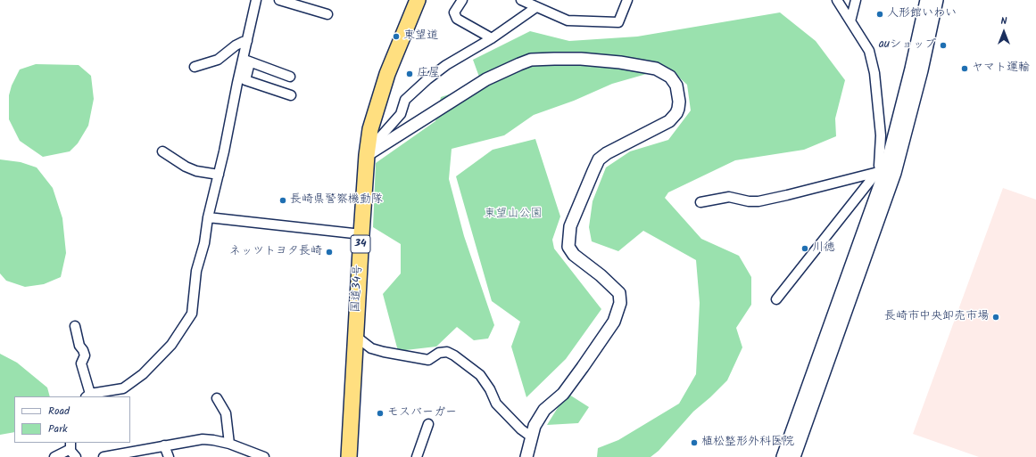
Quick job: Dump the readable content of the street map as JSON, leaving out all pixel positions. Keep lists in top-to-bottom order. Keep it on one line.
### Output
{"streets":{"highway":["34","国道34号"]},"parks":["東望山公園"],"places":["人形館いわい","東望道","auショップ","ヤマト運輸","庄屋","長崎県警察機動隊","川徳","ネッツトヨタ長崎","長崎市中央卸売市場","モスバーガー","植松整形外科医院"],"legend":["Road","Park"],"north":"top"}
